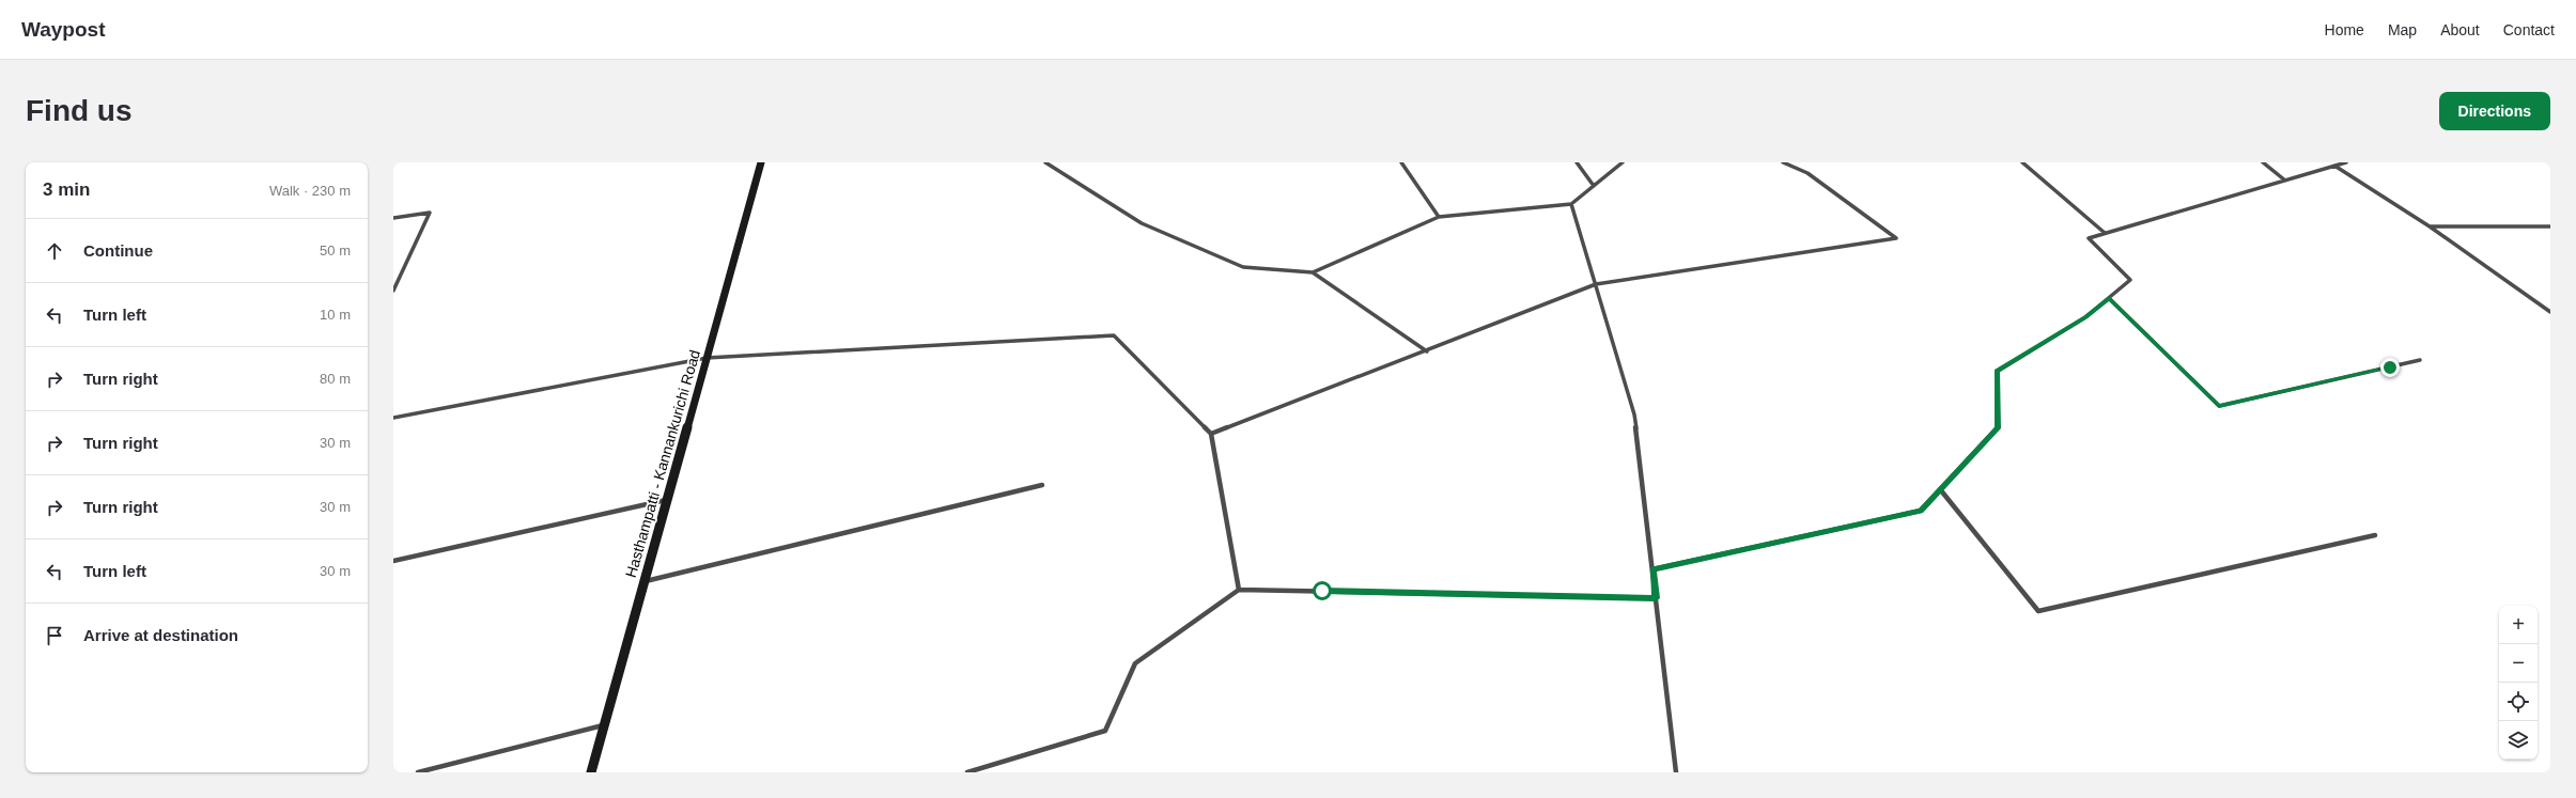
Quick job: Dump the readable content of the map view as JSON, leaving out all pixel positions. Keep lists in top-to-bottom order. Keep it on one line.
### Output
{"streets":{"main road":["Hasthampatti - Kannankurichi Road"]},"page":{"header":"Waypost","nav":["Home","Map","About","Contact"],"buttons":"Directions","title":"Find us","heading":["3 min","Walk · 230 m"],"list":[["Continue","50 m"],["Turn left","10 m"],["Turn right","80 m"],["Turn right","30 m"],["Turn right","30 m"],["Turn left","30 m"],"Arrive at destination"],"map_buttons":["+","−"]}}
